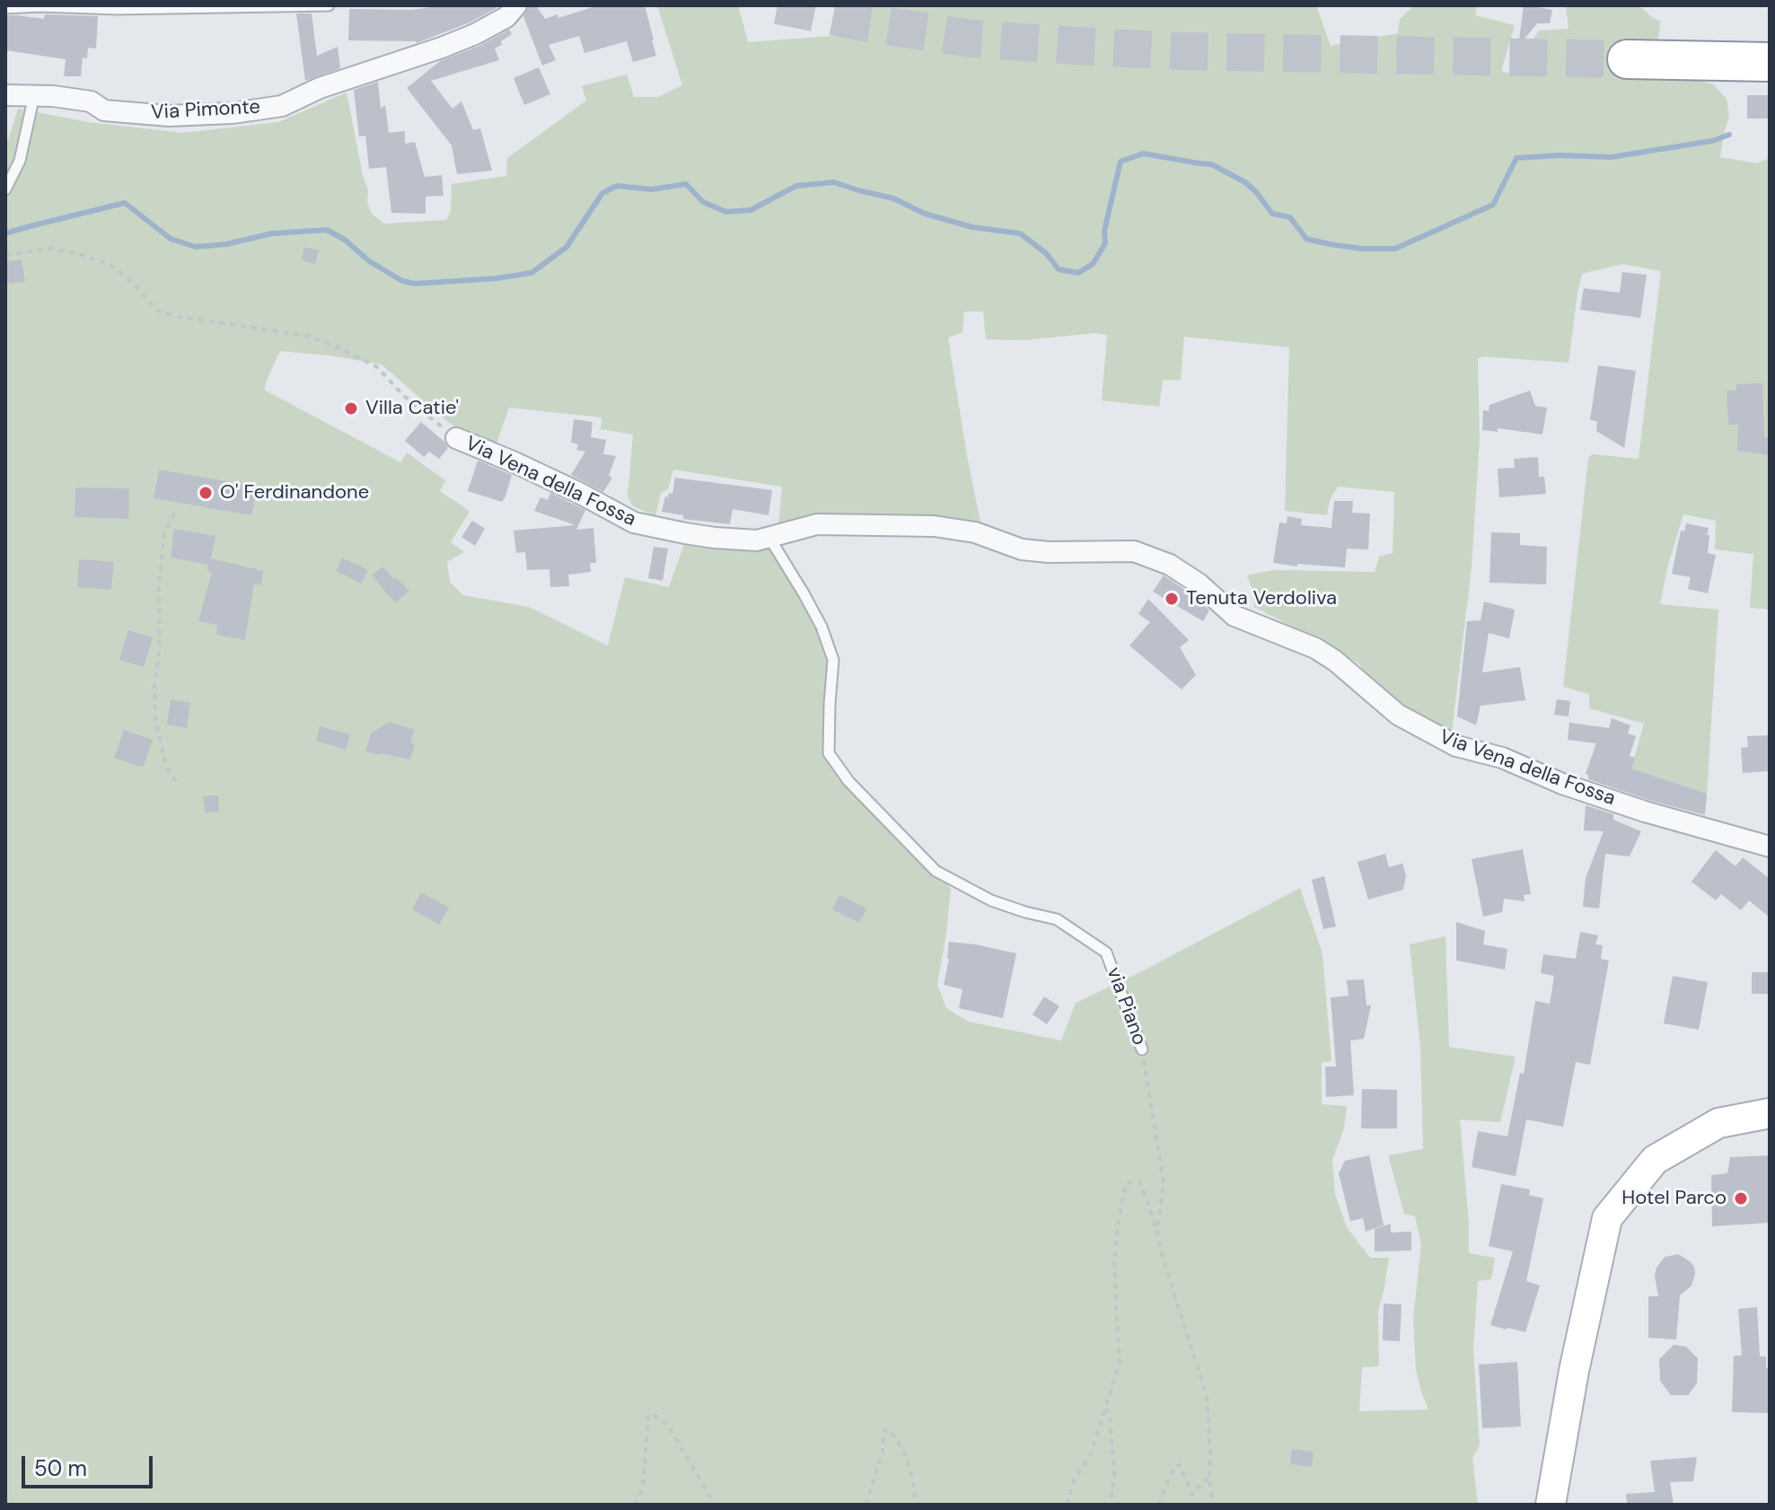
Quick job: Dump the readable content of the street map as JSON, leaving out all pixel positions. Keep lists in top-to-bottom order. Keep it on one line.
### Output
{"streets":{"street":["Via Pimonte","Via Vena della Fossa"],"lane":["via Piano"]},"crossings":[["Via Vena della Fossa","via Piano"]],"places":["Villa Catie'","O' Ferdinandone","Tenuta Verdoliva","Hotel Parco"],"scale_bar":"50 m"}
